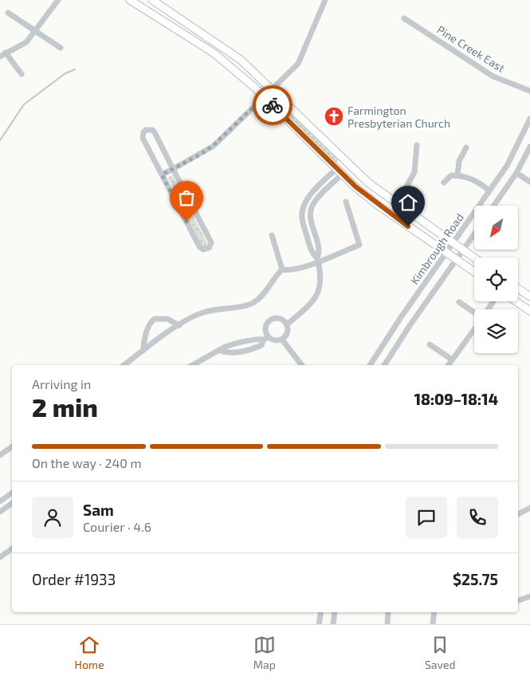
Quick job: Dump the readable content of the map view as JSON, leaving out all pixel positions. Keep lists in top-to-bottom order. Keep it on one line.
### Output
{"streets":{"street":["Pine Creek East","Kimbrough Road"]},"places":{"church":["Farmington Presbyterian Church"]},"north":"bottom left","page":{"heading":["2 min","Arriving in","18:09–18:14"],"panel":["Sam","Courier · 4.6","Order #1933","$25.75"],"bar":"On the way · 240 m","tabs":["Home","Map","Saved"]}}
